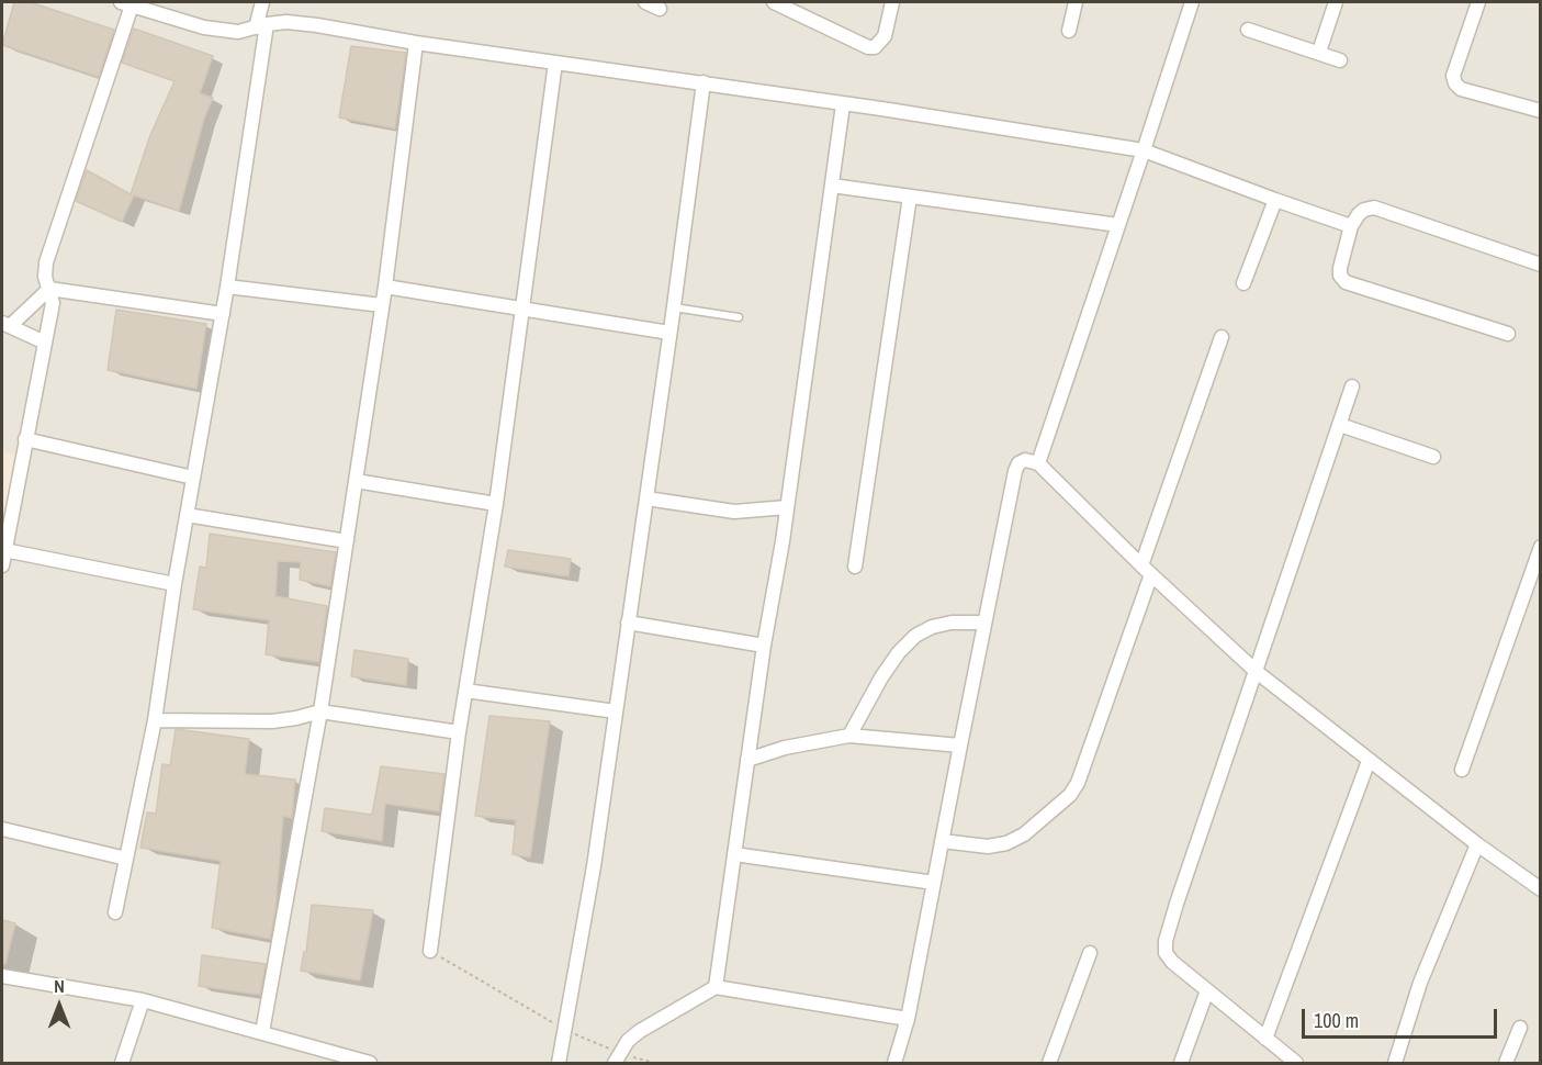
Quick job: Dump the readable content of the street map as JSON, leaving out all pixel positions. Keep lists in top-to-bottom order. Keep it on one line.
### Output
{"scale_bar":"100 m","north":"top"}
